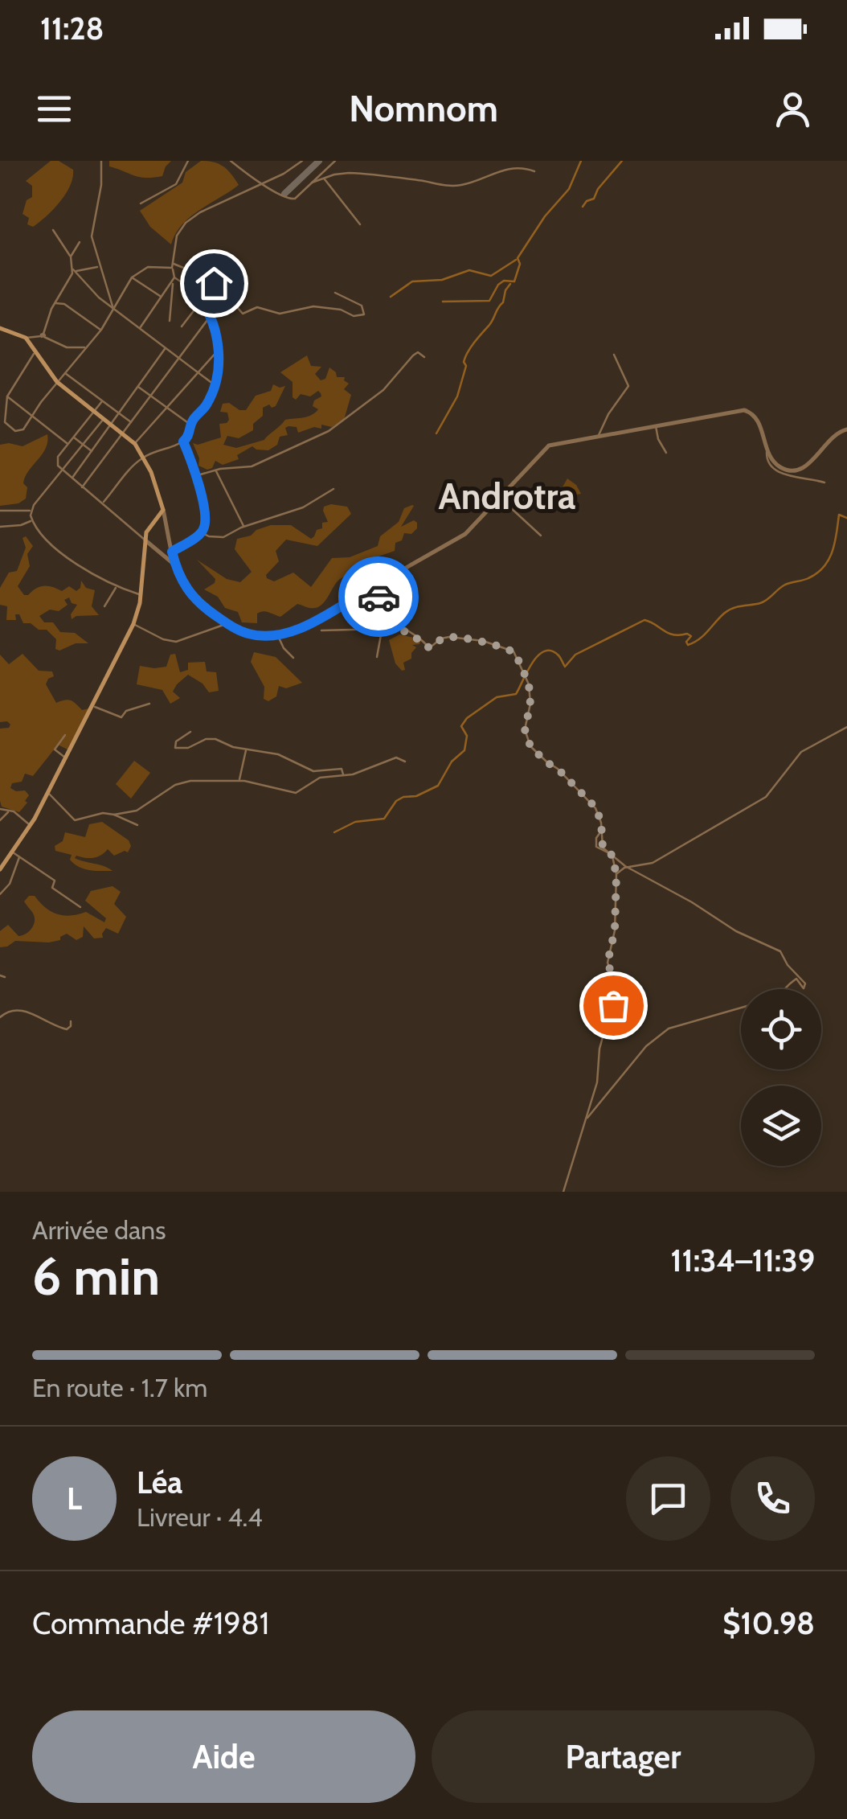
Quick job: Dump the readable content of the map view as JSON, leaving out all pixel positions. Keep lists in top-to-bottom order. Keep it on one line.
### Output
{"districts":["Androtra"],"page":{"status":"11:28","header":"Nomnom","heading":["6 min","Arrivée dans","11:34–11:39"],"panel":["Léa","Livreur · 4.4","Commande #1981","$10.98"],"bar":"En route · 1.7 km","round":"L","buttons":["Aide","Partager"]}}
